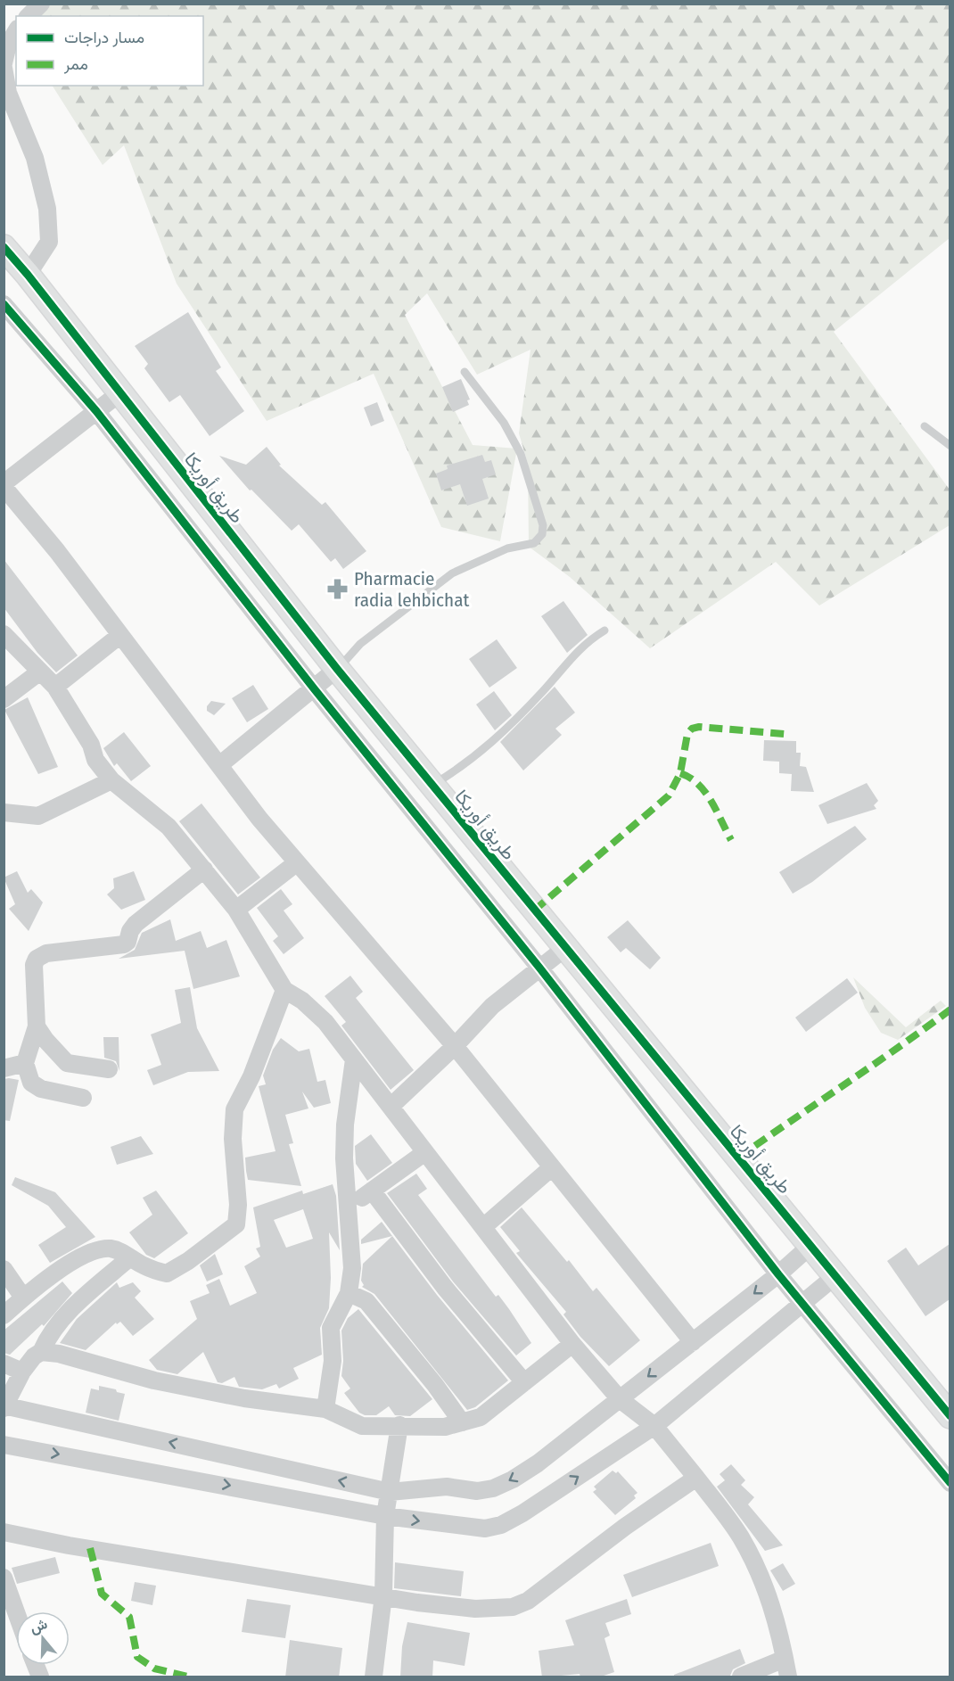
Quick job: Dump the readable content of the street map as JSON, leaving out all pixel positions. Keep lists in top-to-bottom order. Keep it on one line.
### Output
{"streets":{"street":["طريق أوريكا"]},"places":{"pharmacy":["Pharmacie radia lehbichat"]},"legend":["مسار دراجات","ممر"],"north":"top"}
